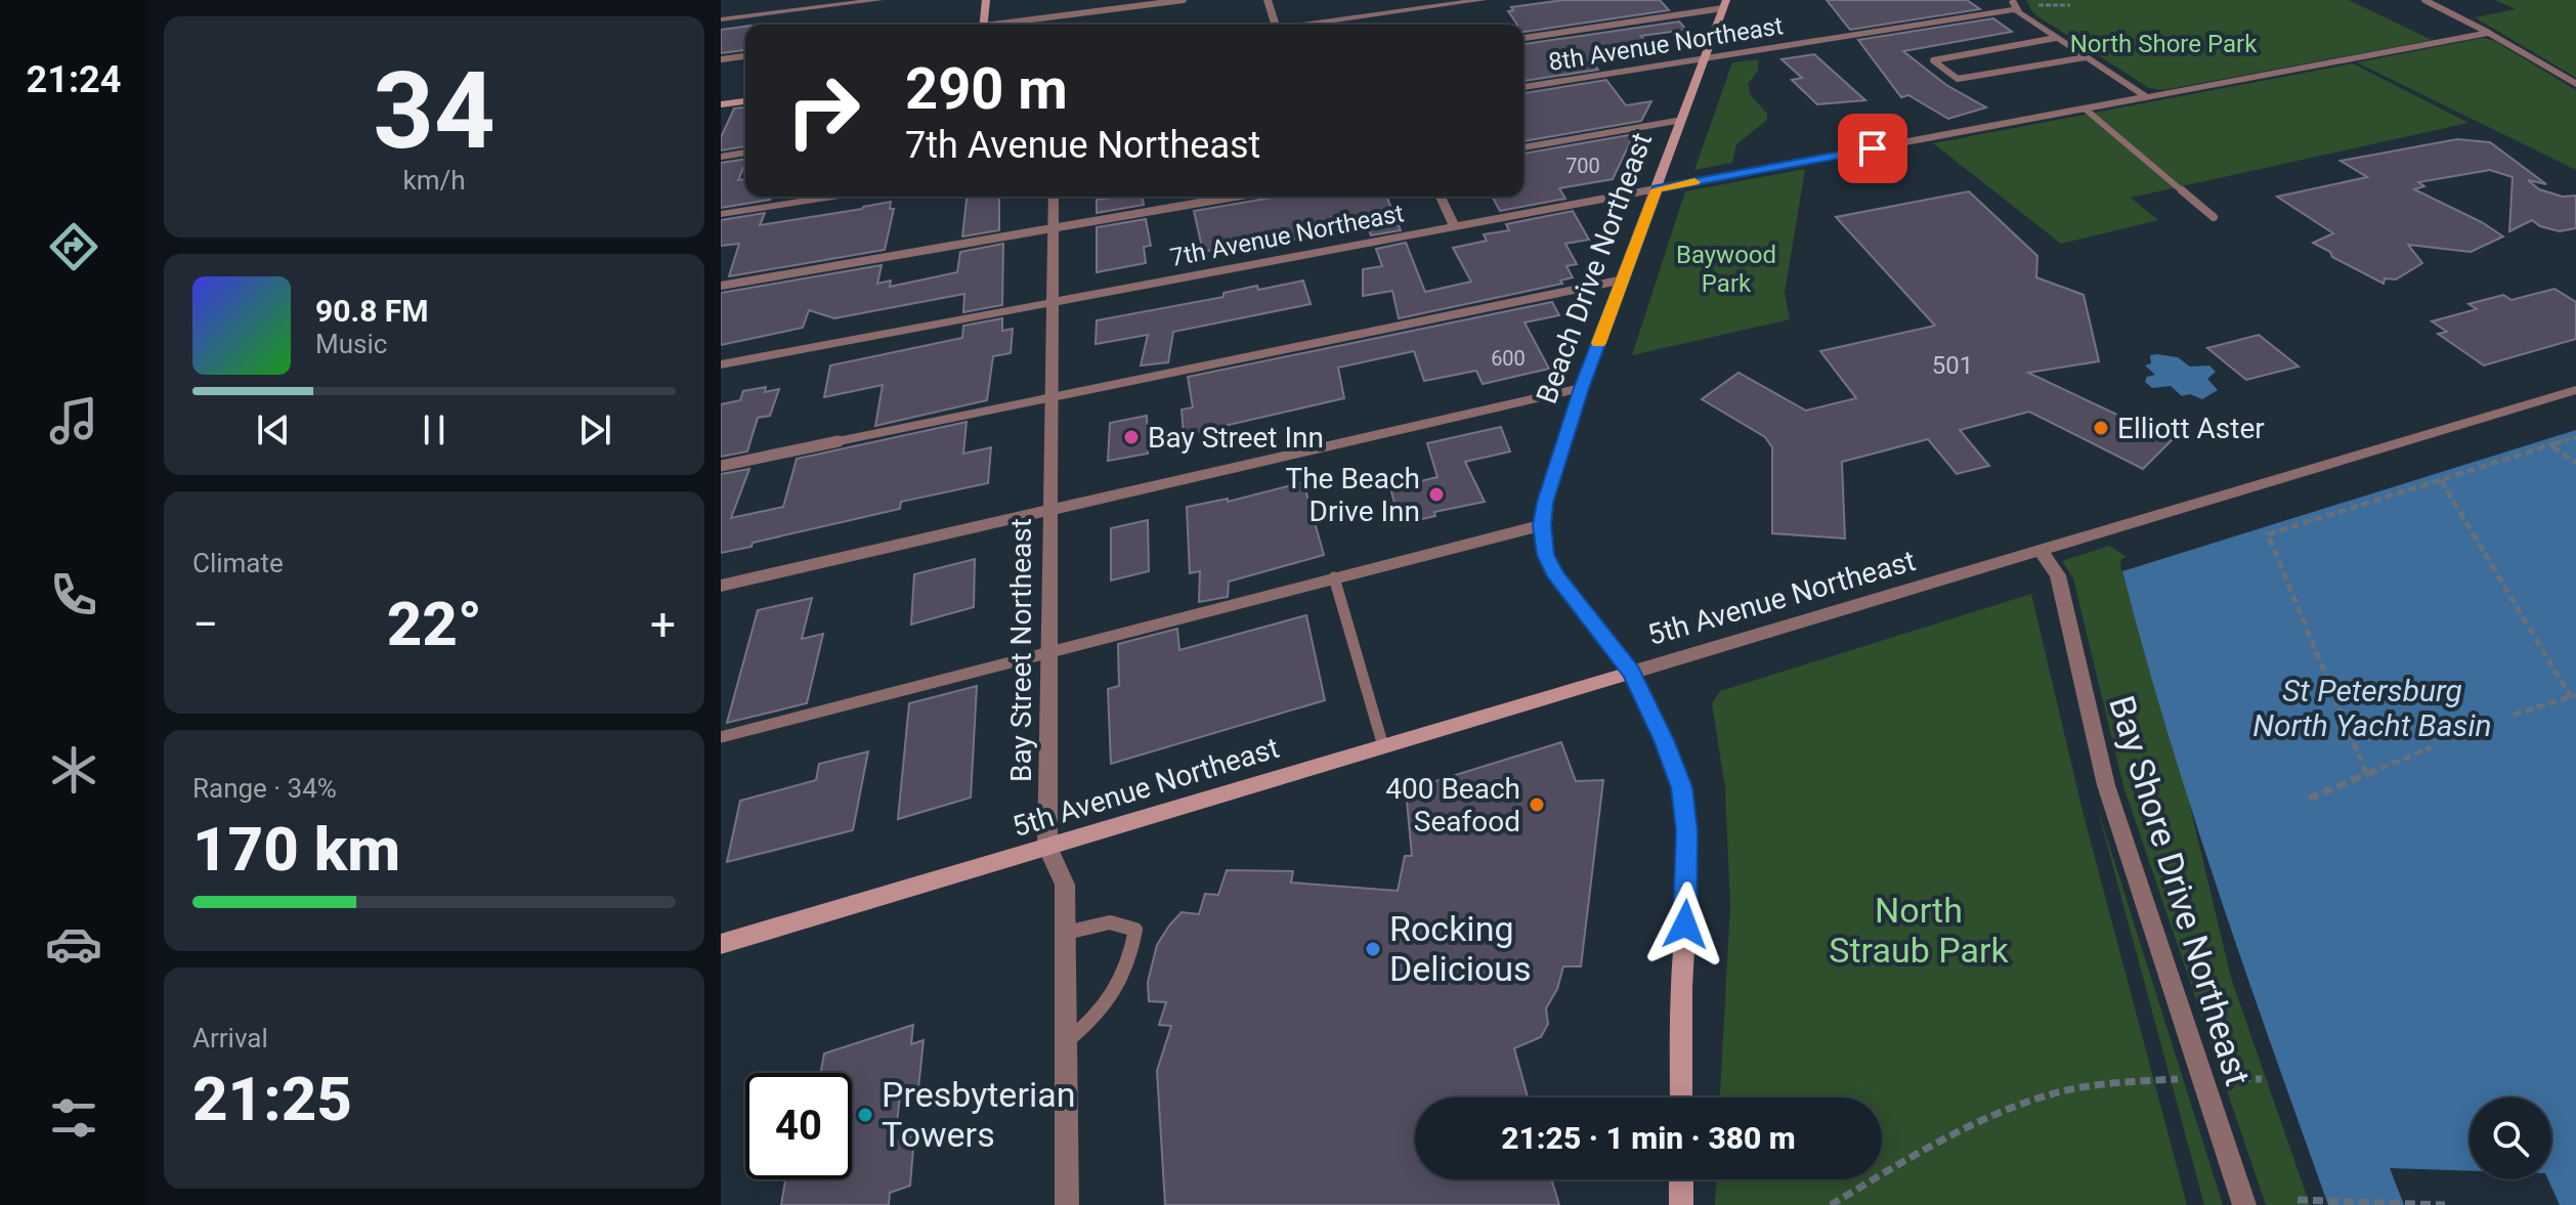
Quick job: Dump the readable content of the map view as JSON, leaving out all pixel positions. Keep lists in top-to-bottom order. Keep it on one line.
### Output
{"streets":{"street":["8th Avenue Northeast","7th Avenue Northeast","Beach Drive Northeast","5th Avenue Northeast","Bay Street Northeast","Bay Shore Drive Northeast"]},"crossings":[["8th Avenue Northeast","Beach Drive Northeast"],["7th Avenue Northeast","Beach Drive Northeast"],["7th Avenue Northeast","Bay Street Northeast"],["Beach Drive Northeast","5th Avenue Northeast"],["5th Avenue Northeast","Bay Street Northeast"],["5th Avenue Northeast","Bay Shore Drive Northeast"]],"water":["St Petersburg North Yacht Basin"],"parks":["North Shore Park","Baywood Park","North Straub Park"],"places":["Elliott Aster","Bay Street Inn","The Beach Drive Inn","400 Beach Seafood","Rocking Delicious","Presbyterian Towers"],"house_numbers":["700","600","501"],"page":{"tabs":"21:24","tile":[["34","km/h"],"Climate",["Range · 34%","170 km"],["Arrival","21:25"]],"turn":["290 m","7th Avenue Northeast"],"song":["90.8 FM","Music"],"heat":["−","22°","+"],"limit":"40","trip":"21:25 · 1 min · 380 m"}}
